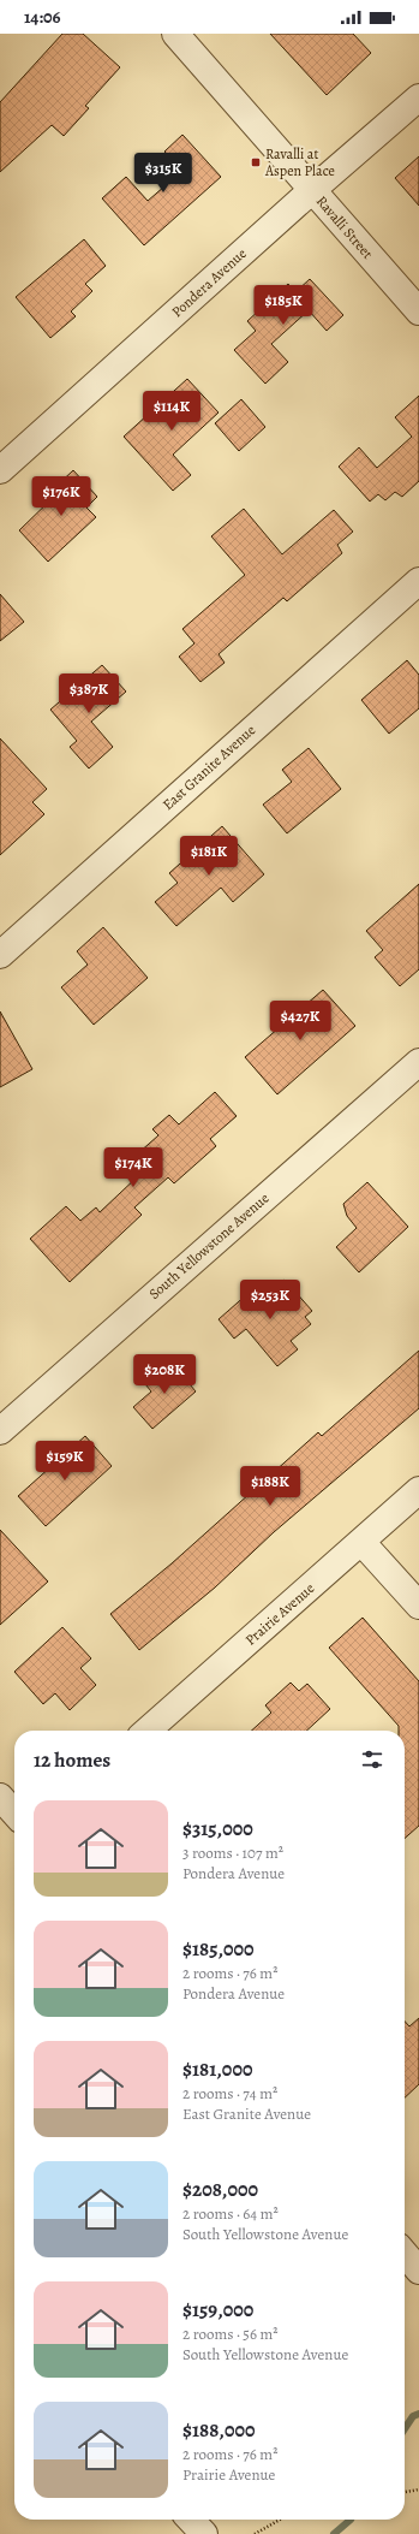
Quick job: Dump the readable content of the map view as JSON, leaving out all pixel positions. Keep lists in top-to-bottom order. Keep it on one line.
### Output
{"streets":{"street":["Ravalli Street","Pondera Avenue","East Granite Avenue","South Yellowstone Avenue","Prairie Avenue"]},"crossings":[["Ravalli Street","Pondera Avenue"]],"places":{"transit":["Ravalli at Aspen Place"]},"page":{"status":"14:06","price":["$315K","$185K","$114K","$176K","$387K","$181K","$427K","$174K","$253K","$208K","$159K","$188K"],"heading":"12 homes","list":[{"name":"$315,000","note":"3 rooms · 107 m² · Pondera Avenue"},{"name":"$185,000","note":"2 rooms · 76 m² · Pondera Avenue"},{"name":"$181,000","note":"2 rooms · 74 m² · East Granite Avenue"},{"name":"$208,000","note":"2 rooms · 64 m² · South Yellowstone Avenue"},{"name":"$159,000","note":"2 rooms · 56 m² · South Yellowstone Avenue"},{"name":"$188,000","note":"2 rooms · 76 m² · Prairie Avenue"}]}}
